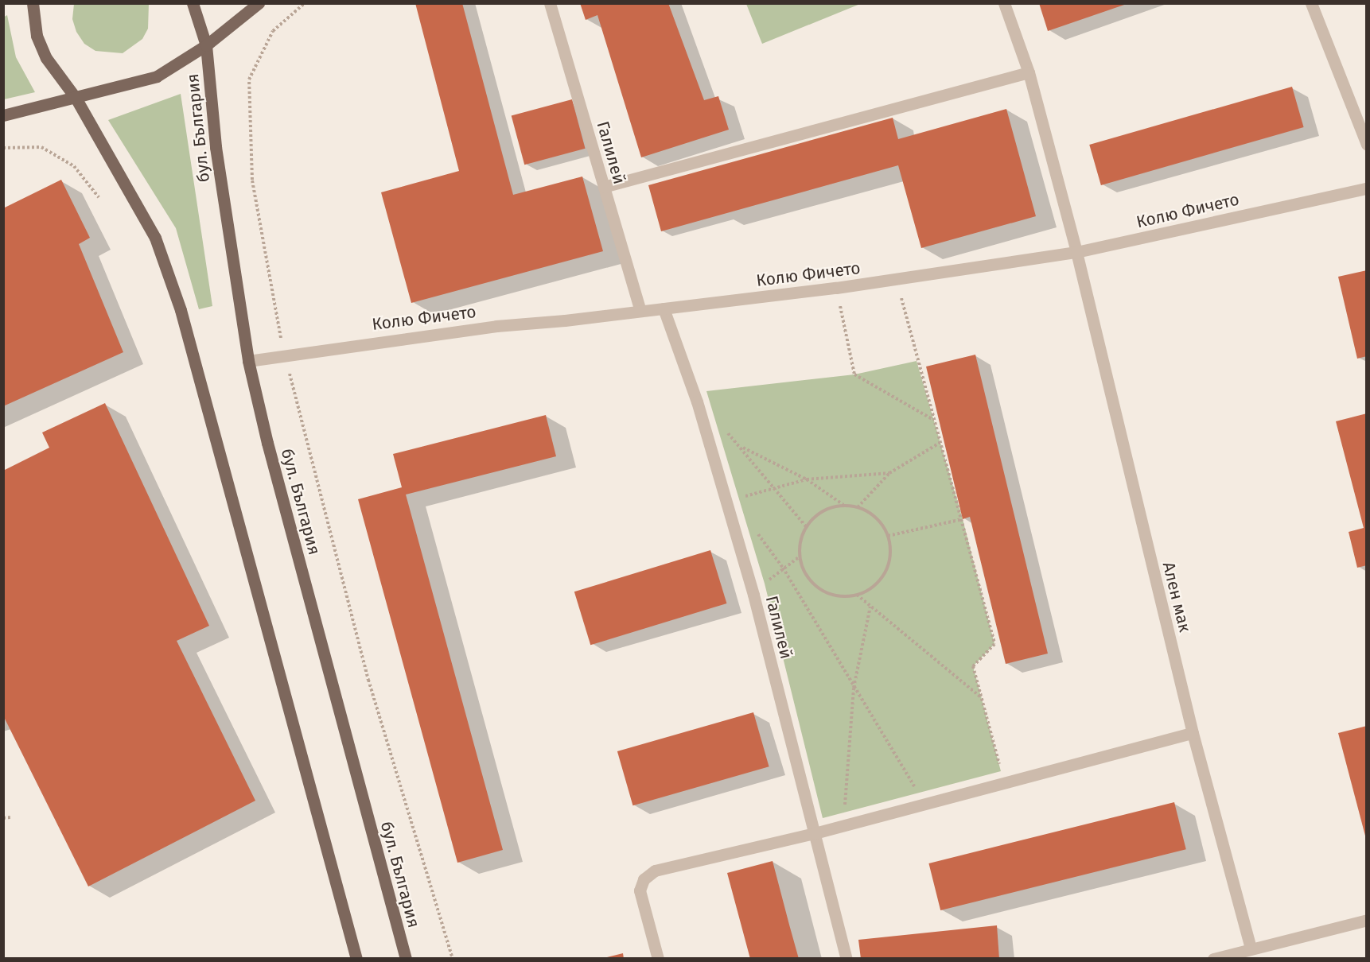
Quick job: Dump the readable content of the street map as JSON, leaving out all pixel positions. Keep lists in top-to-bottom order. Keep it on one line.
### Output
{"streets":{"main road":["бул. България"],"street":["Галилей","Колю Фичето","Ален мак"]},"crossings":[["бул. България","Колю Фичето"],["Галилей","Колю Фичето"],["Колю Фичето","Ален мак"]]}
